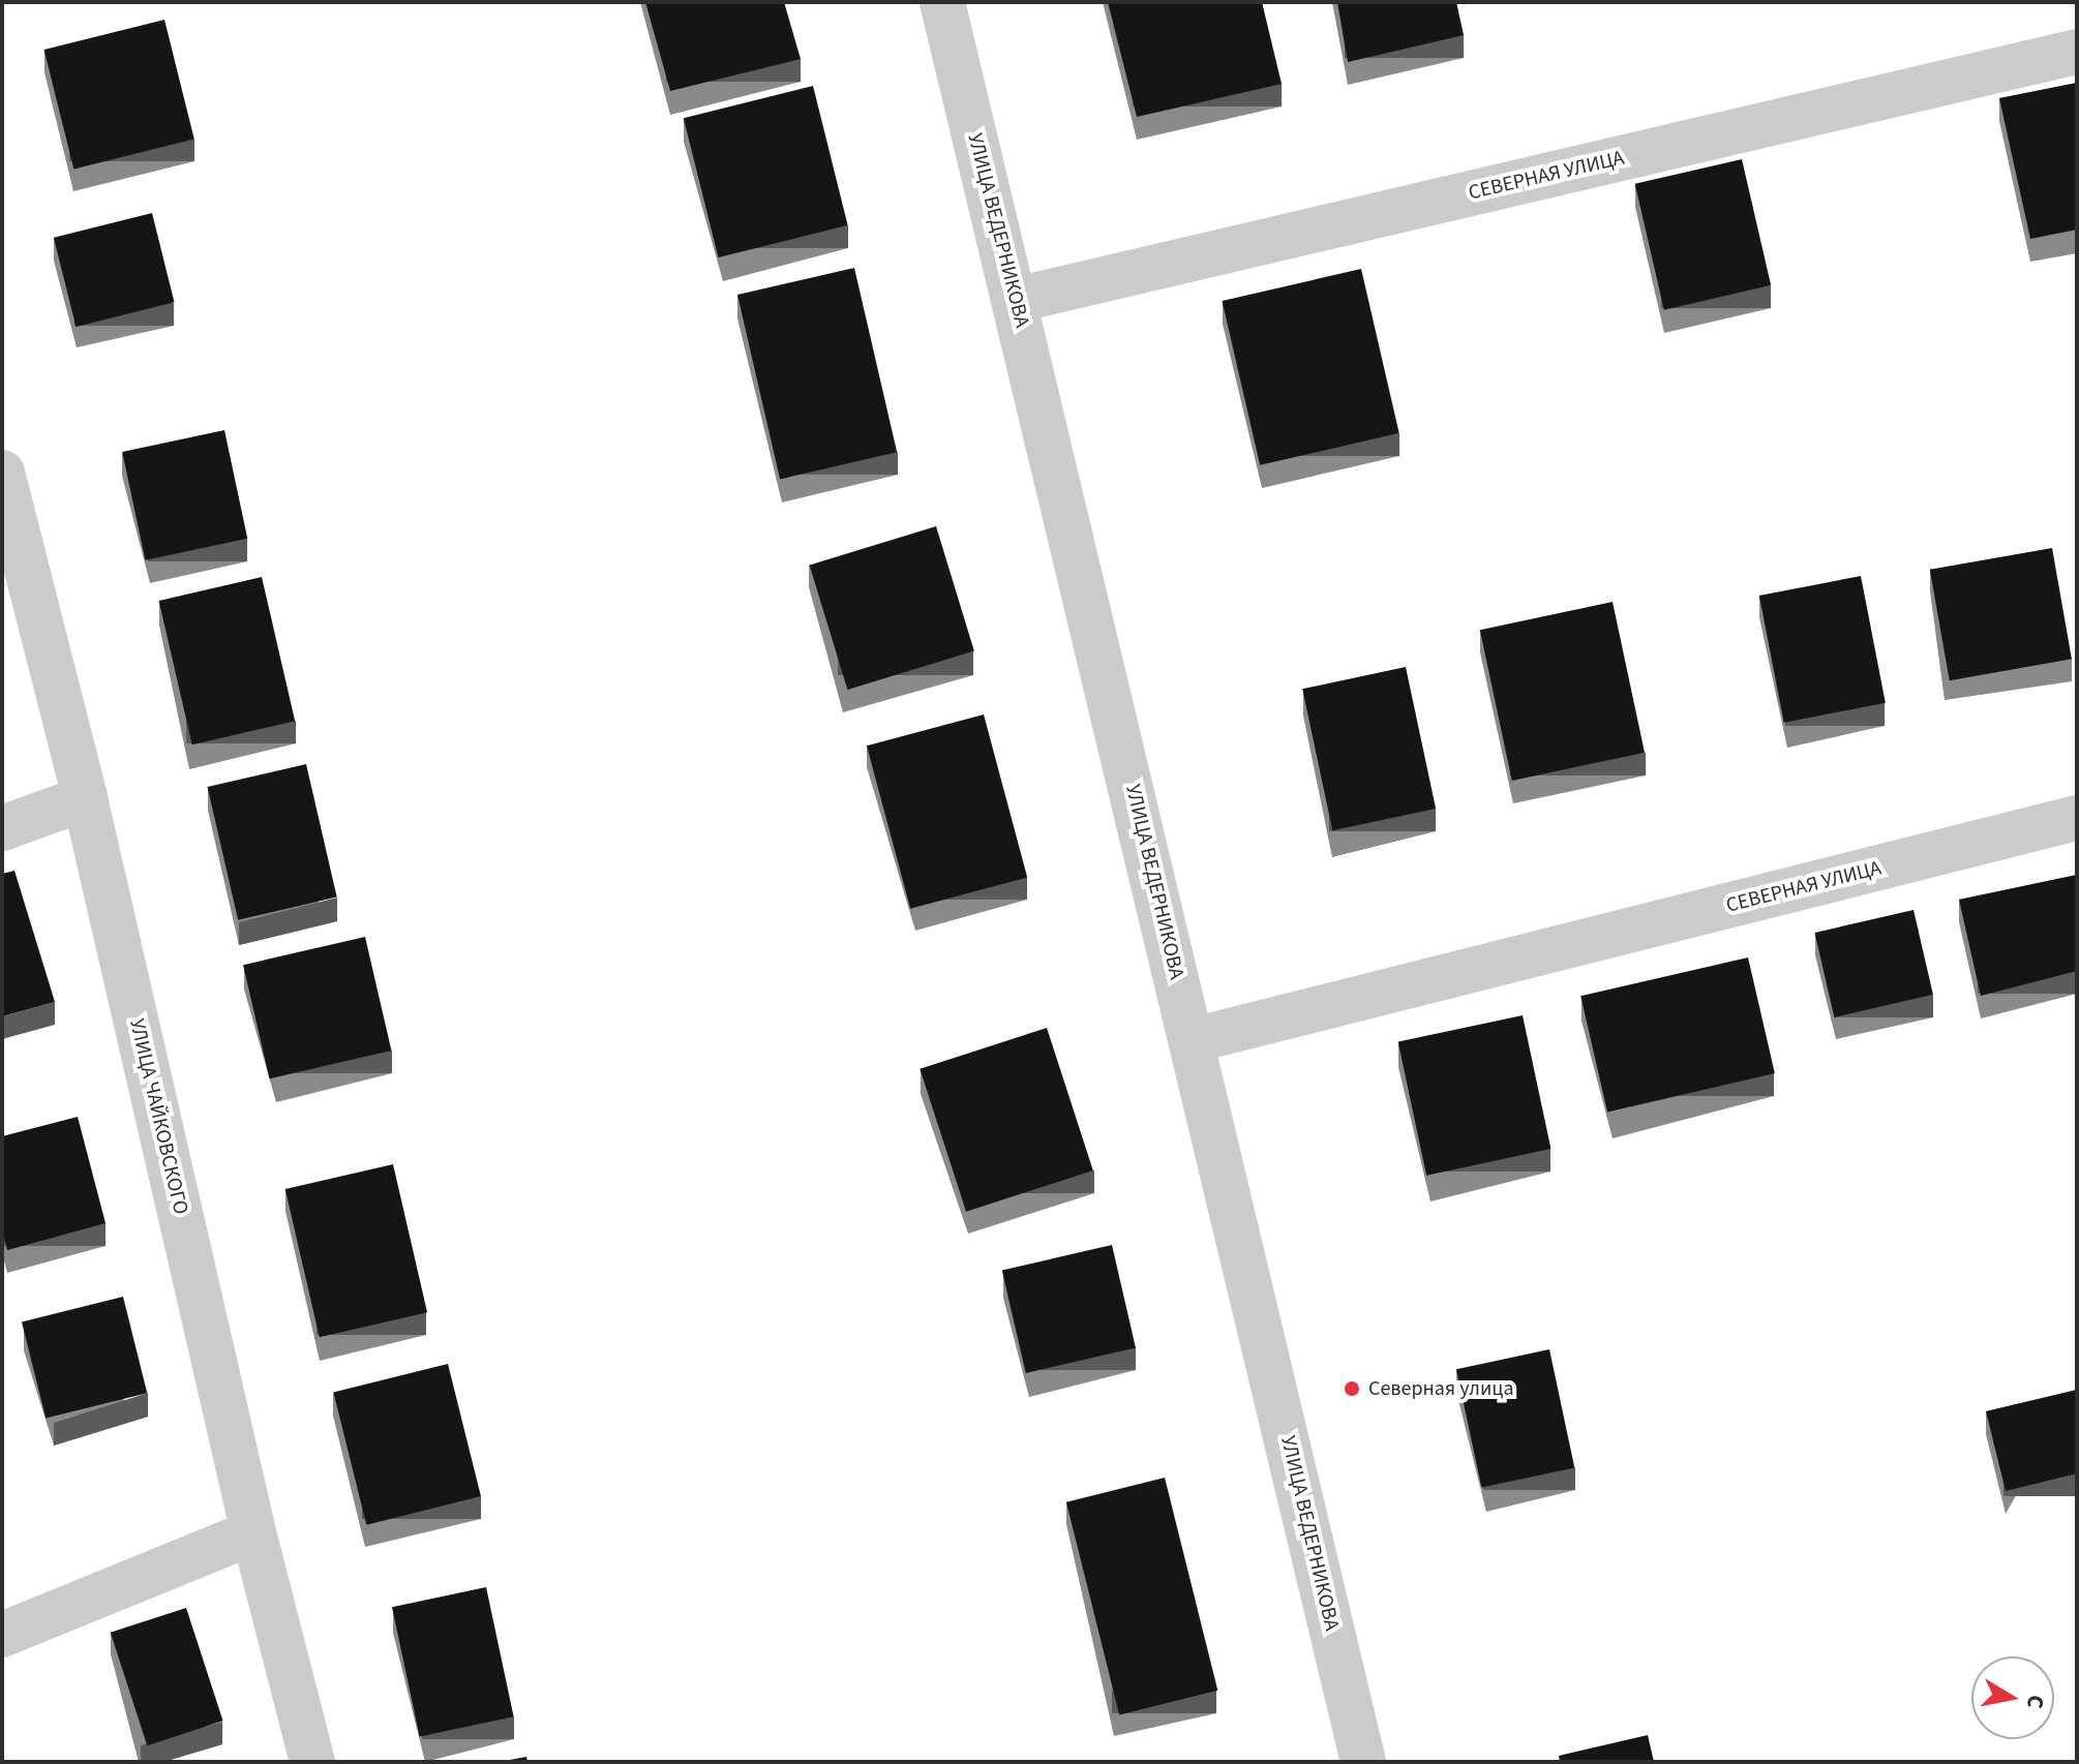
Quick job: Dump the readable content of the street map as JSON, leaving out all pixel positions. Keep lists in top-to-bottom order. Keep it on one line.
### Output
{"streets":{"street":["СЕВЕРНАЯ УЛИЦА","УЛИЦА ВЕДЕРНИКОВА","УЛИЦА ЧАЙКОВСКОГО"]},"crossings":[["СЕВЕРНАЯ УЛИЦА","УЛИЦА ВЕДЕРНИКОВА"]],"places":["Северная улица"],"north":"right"}
